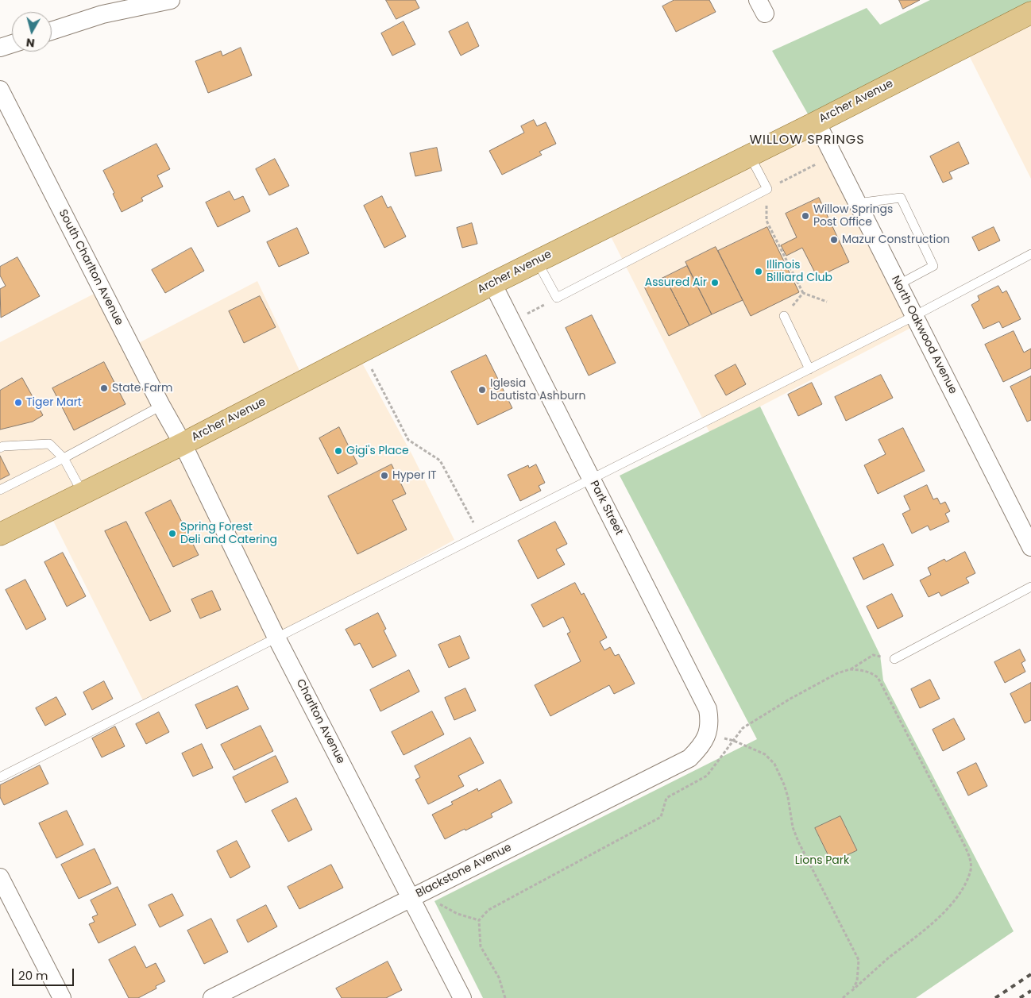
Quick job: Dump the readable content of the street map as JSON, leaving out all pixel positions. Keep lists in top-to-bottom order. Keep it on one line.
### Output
{"streets":{"main road":["Archer Avenue"],"street":["South Charlton Avenue","North Oakwood Avenue","Park Street","Charlton Avenue","Blackstone Avenue"]},"crossings":[["Archer Avenue","South Charlton Avenue"],["Archer Avenue","North Oakwood Avenue"],["Archer Avenue","Park Street"],["Archer Avenue","Charlton Avenue"],["South Charlton Avenue","Charlton Avenue"],["Park Street","Blackstone Avenue"],["Charlton Avenue","Blackstone Avenue"]],"districts":["WILLOW SPRINGS"],"parks":["Lions Park"],"places":["Willow Springs Post Office","Mazur Construction","Illinois Billiard Club","Assured Air","State Farm","Iglesia bautista Ashburn","Tiger Mart","Gigi's Place","Hyper IT","Spring Forest Deli and Catering"],"scale_bar":"20 m","north":"bottom"}
